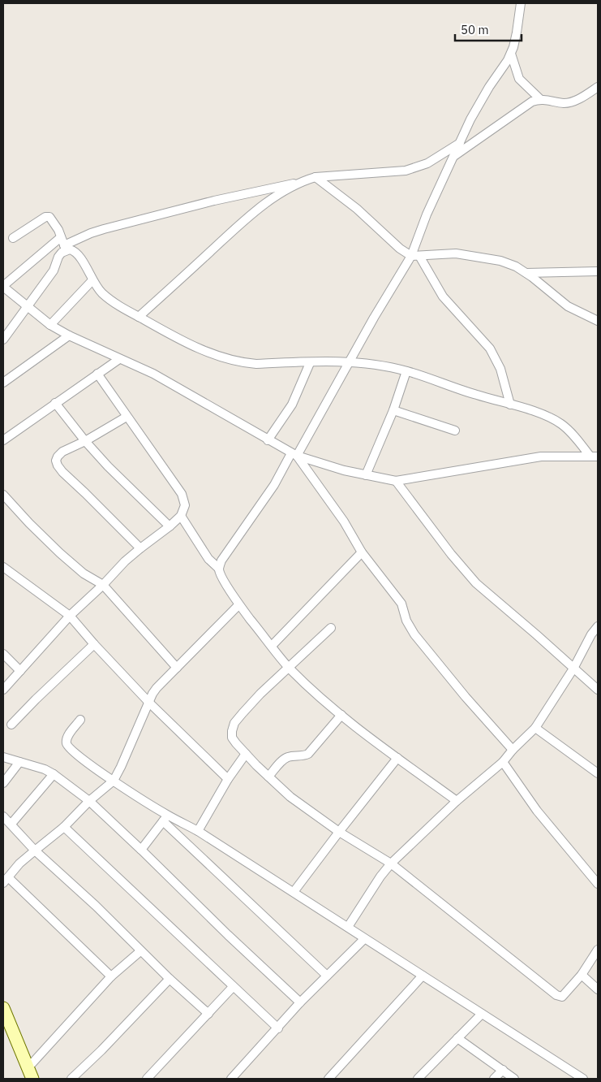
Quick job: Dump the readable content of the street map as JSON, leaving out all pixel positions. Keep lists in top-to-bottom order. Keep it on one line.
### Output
{"scale_bar":"50 m"}
